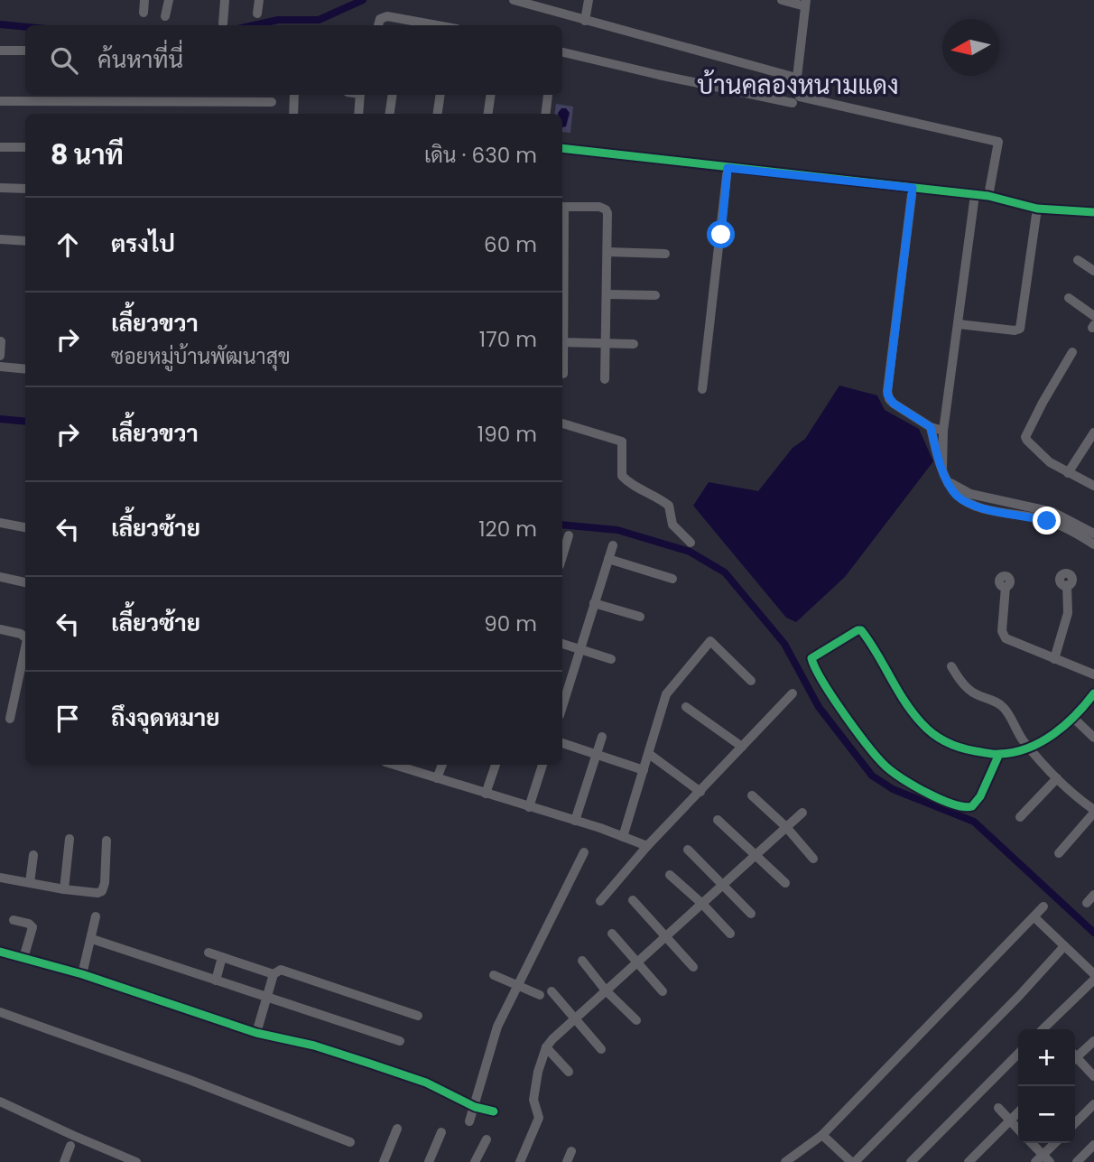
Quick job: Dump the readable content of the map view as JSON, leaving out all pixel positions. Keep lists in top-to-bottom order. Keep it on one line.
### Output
{"districts":["บ้านคลองหนามแดง"],"north":"left","page":{"search":"ค้นหาที่นี่","heading":["8 นาที","เดิน · 630 m"],"list":[["ตรงไป","60 m"],["เลี้ยวขวา","ซอยหมู่บ้านพัฒนาสุข","170 m"],["เลี้ยวขวา","190 m"],["เลี้ยวซ้าย","120 m"],["เลี้ยวซ้าย","90 m"],"ถึงจุดหมาย"],"map_buttons":["+","−"]}}
